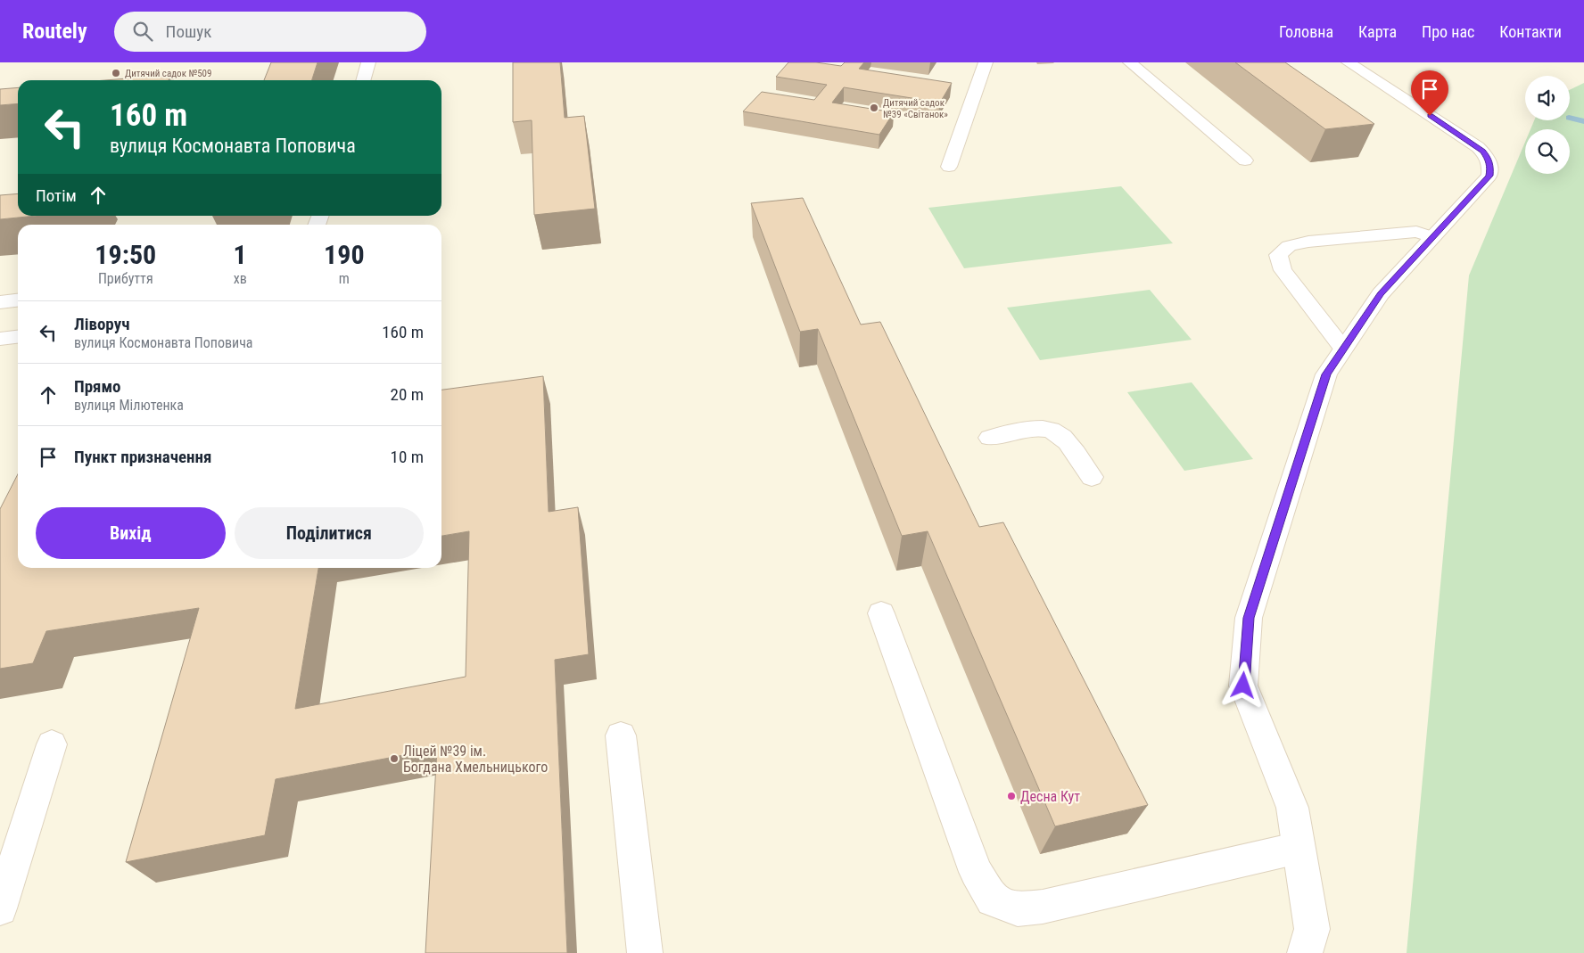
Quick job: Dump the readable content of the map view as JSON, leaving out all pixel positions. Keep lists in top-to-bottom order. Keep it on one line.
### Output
{"places":["Дитячий садок №509","Дитячий садок №39 «Світанок»","Ліцей №39 ім. Богдана Хмельницького","Десна Кут"],"page":{"header":"Routely","search":"Пошук","nav":["Головна","Карта","Про нас","Контакти"],"turn":["160 m","вулиця Космонавта Поповича"],"then":"Потім","eta":["19:50","Прибуття","1","хв","190","m"],"list":[{"name":"Ліворуч","note":"вулиця Космонавта Поповича","value":"160 m"},{"name":"Прямо","note":"вулиця Мілютенка","value":"20 m"},{"name":"Пункт призначення","value":"10 m"}],"buttons":["Вихід","Поділитися"]}}
